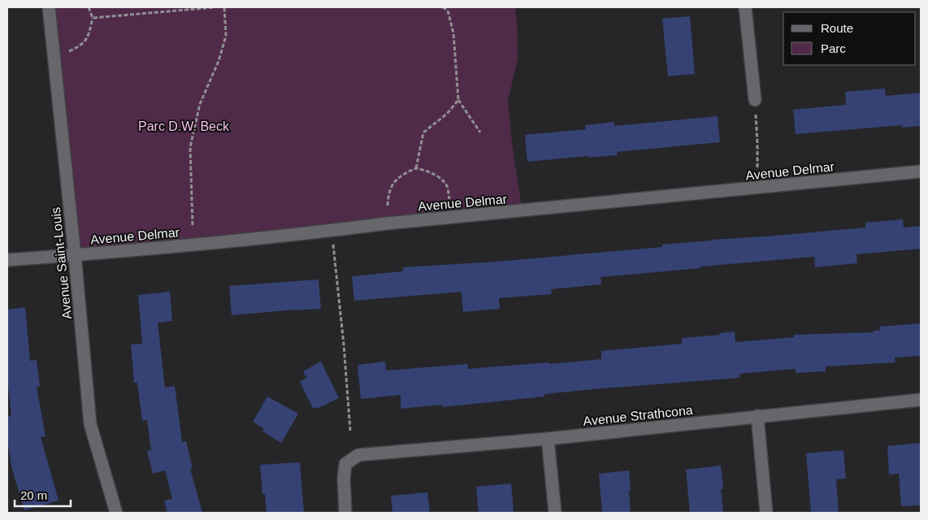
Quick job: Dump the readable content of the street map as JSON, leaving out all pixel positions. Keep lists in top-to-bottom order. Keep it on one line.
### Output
{"streets":{"street":["Avenue Delmar","Avenue Saint-Louis","Avenue Strathcona"]},"crossings":[["Avenue Delmar","Avenue Saint-Louis"]],"parks":["Parc D.W. Beck"],"legend":["Route","Parc"],"scale_bar":"20 m"}
